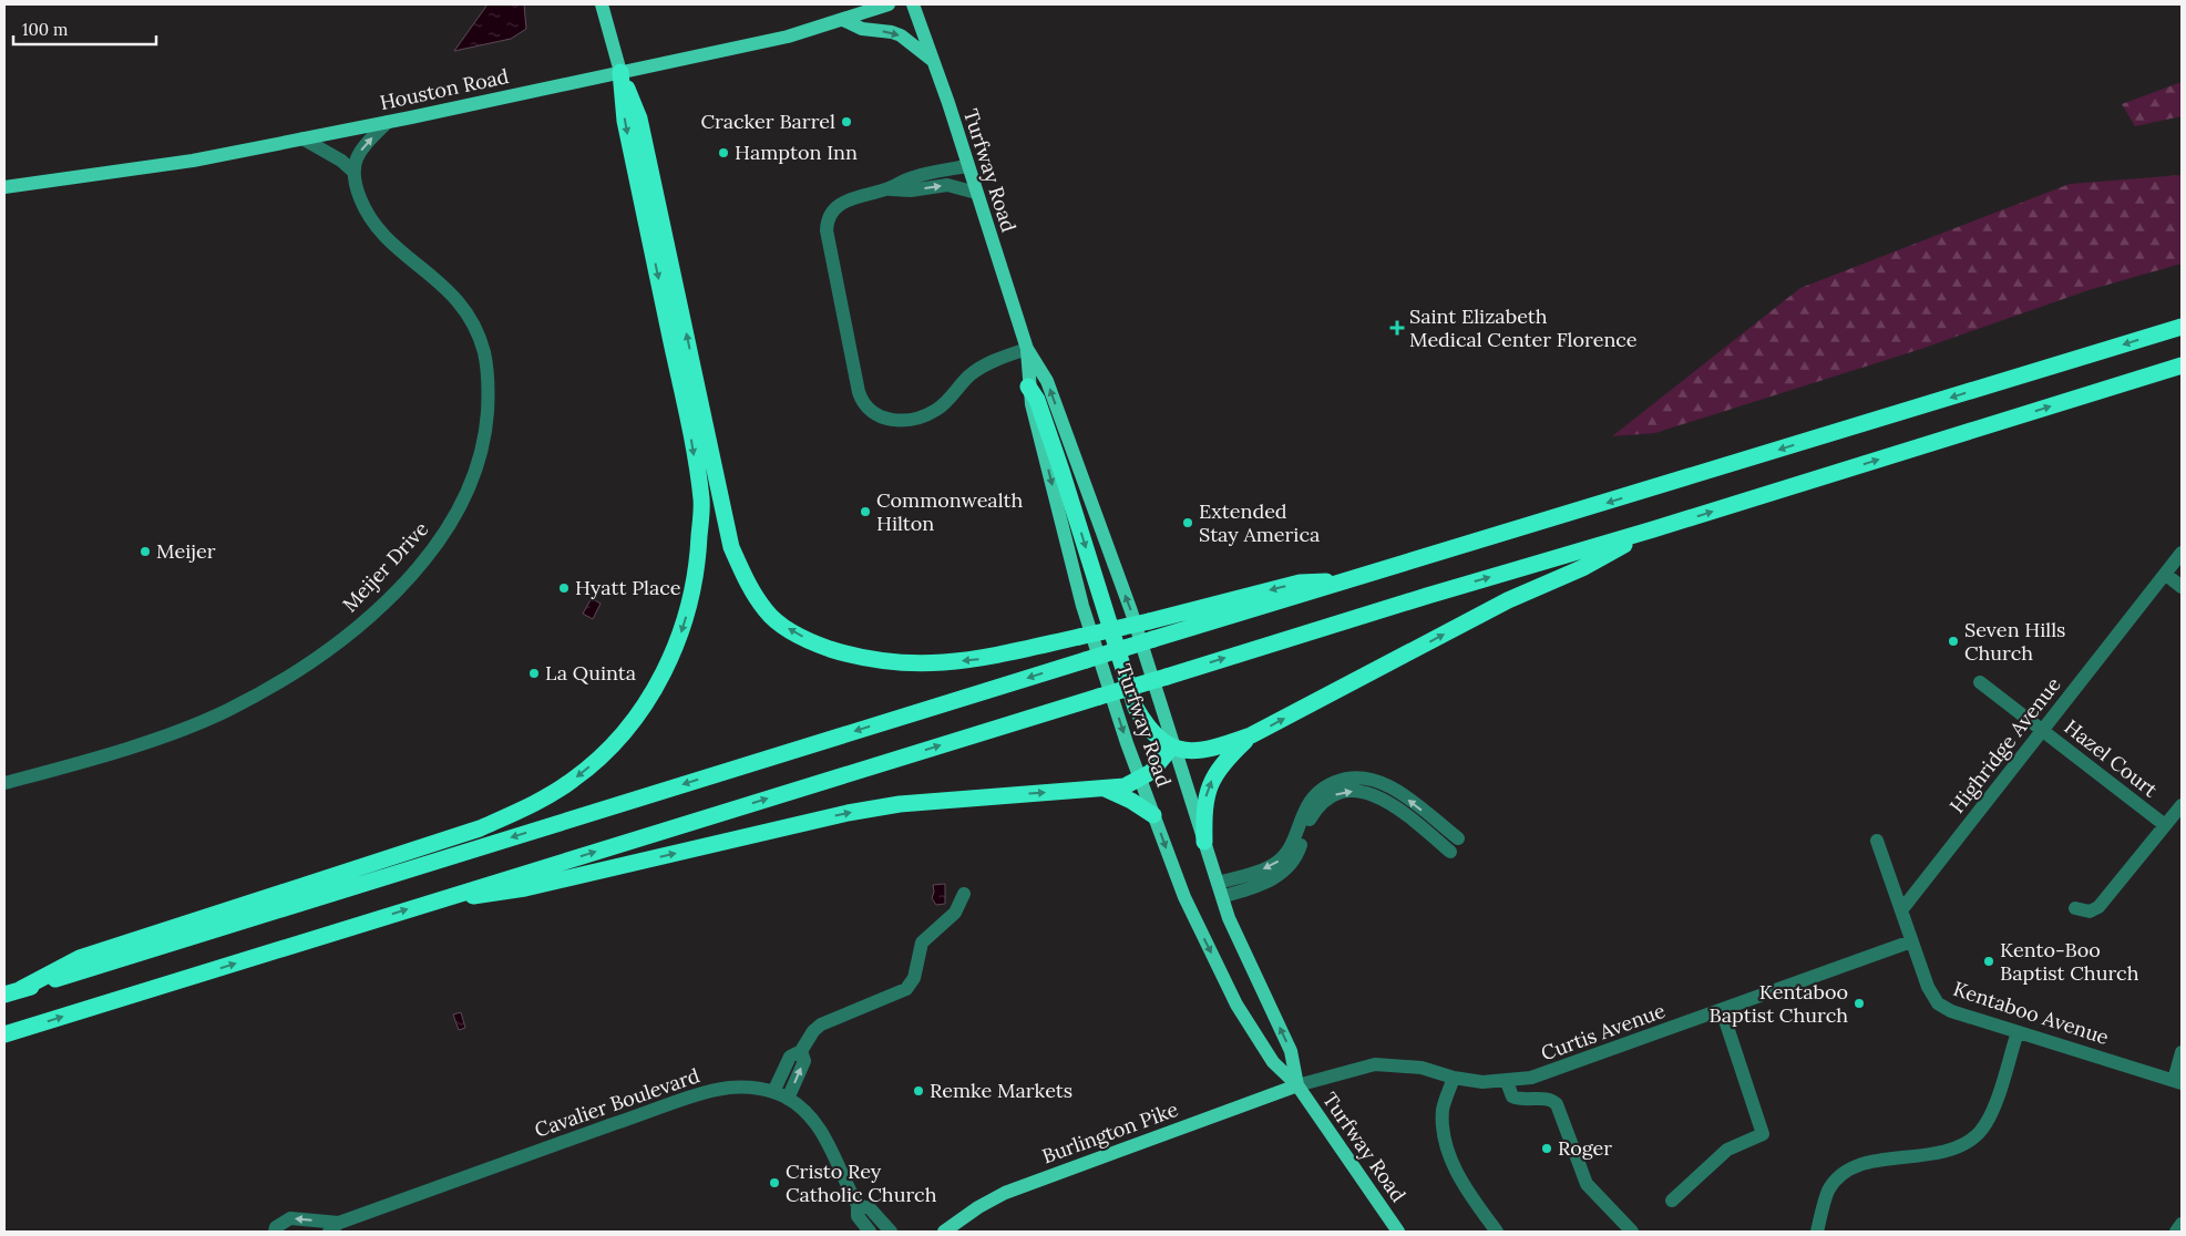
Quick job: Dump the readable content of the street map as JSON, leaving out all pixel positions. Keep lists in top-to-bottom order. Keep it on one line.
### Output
{"streets":{"main road":["Houston Road","Turfway Road","Burlington Pike"],"street":["Meijer Drive","Highridge Avenue","Hazel Court","Kentaboo Avenue","Curtis Avenue","Cavalier Boulevard"]},"crossings":[["Turfway Road","Curtis Avenue"],["Turfway Road","Burlington Pike"],["Highridge Avenue","Hazel Court"],["Highridge Avenue","Kentaboo Avenue"],["Kentaboo Avenue","Curtis Avenue"],["Curtis Avenue","Burlington Pike"]],"places":{"other":["Cracker Barrel","Hampton Inn","Commonwealth Hilton","Extended Stay America","Meijer","Hyatt Place","Seven Hills Church","La Quinta","Kento-Boo Baptist Church","Kentaboo Baptist Church","Remke Markets","Roger","Cristo Rey Catholic Church"],"health":["Saint Elizabeth Medical Center Florence"]},"scale_bar":"100 m"}
